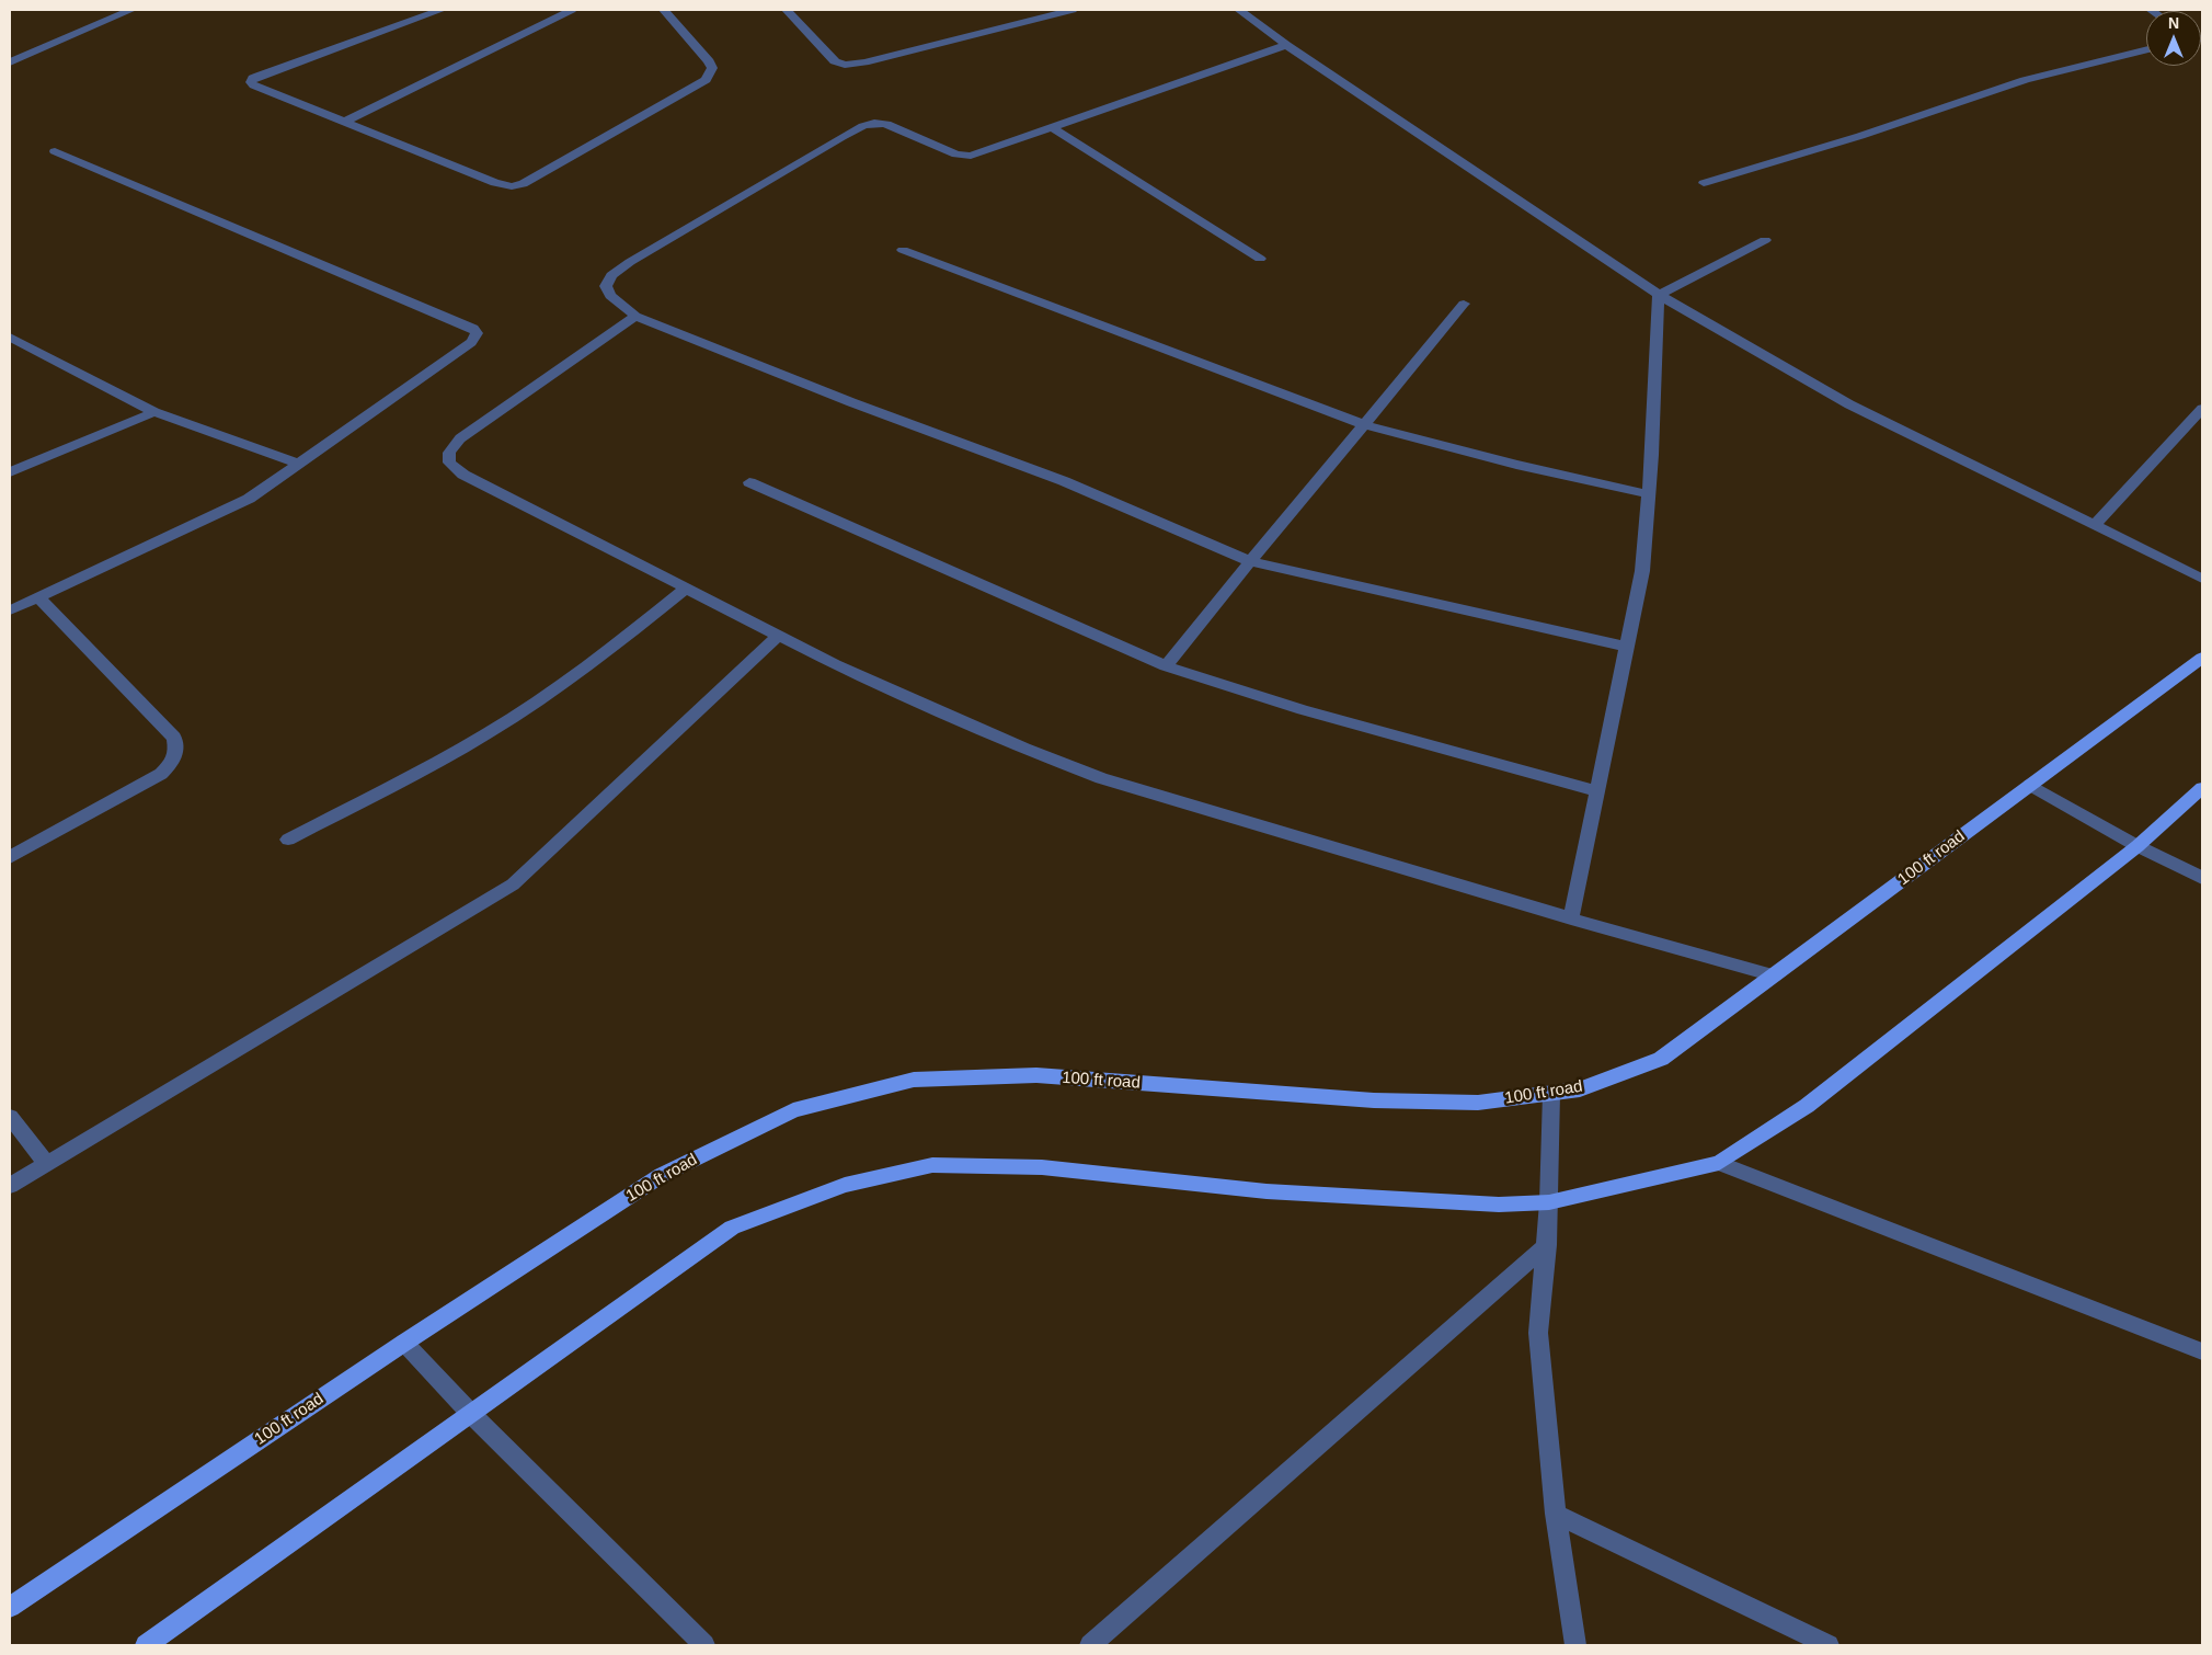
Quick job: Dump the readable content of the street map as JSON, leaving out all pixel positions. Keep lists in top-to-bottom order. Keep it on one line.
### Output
{"streets":{"main road":["100 ft road"]},"north":"top"}
